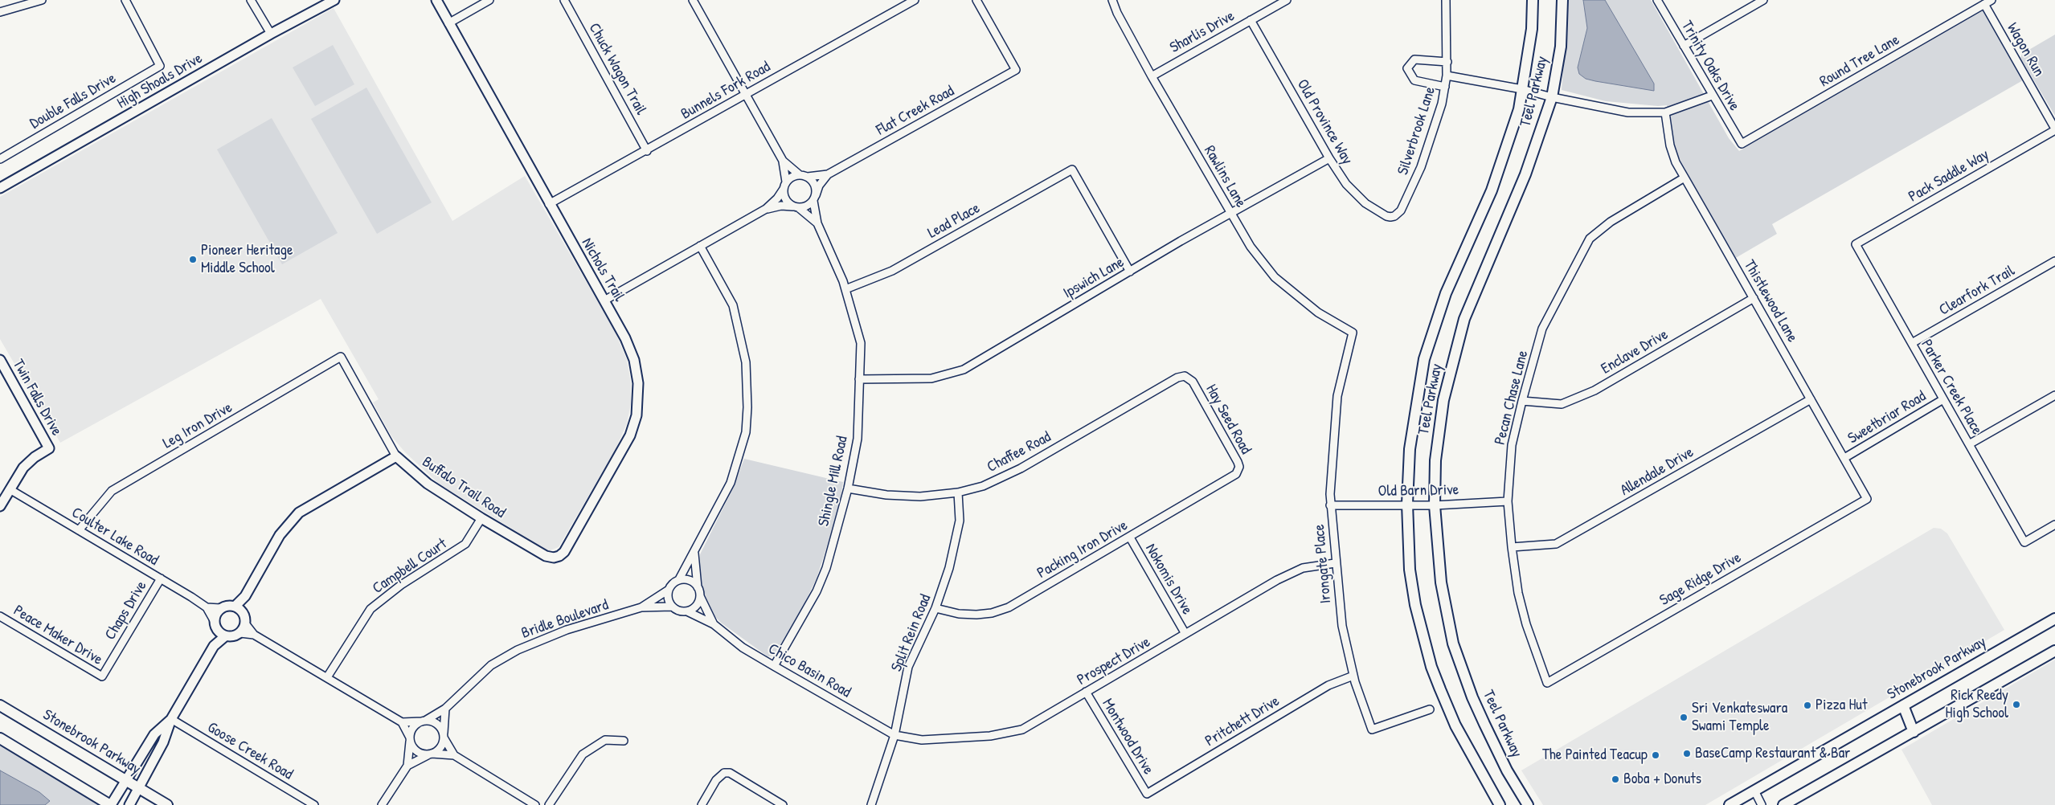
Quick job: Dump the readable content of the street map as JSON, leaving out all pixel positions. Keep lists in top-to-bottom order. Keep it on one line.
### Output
{"streets":{"main road":["Teel Parkway","Stonebrook Parkway"],"street":["Sharlis Drive","Wagon Run","Round Tree Lane","Trinity Oaks Drive","Chuck Wagon Trail","High Shoals Drive","Bunnels Fork Road","Double Falls Drive","Flat Creek Road","Old Province Way","Silverbrook Lane","Pack Saddle Way","Rawlins Lane","Lead Place","Nichols Trail","Ipswich Lane","Clearfork Trail","Thistlewood Lane","Enclave Drive","Parker Creek Place","Twin Falls Drive","Pecan Chase Lane","Sweetbriar Road","Hay Seed Road","Leg Iron Drive","Chaffee Road","Allendale Drive","Shingle Mill Road","Buffalo Trail Road","Old Barn Drive","Coulter Lake Road","Packing Iron Drive","Irongate Place","Campbell Court","Nokomis Drive","Sage Ridge Drive","Chaps Drive","Bridle Boulevard","Split Rein Road","Peace Maker Drive","Prospect Drive","Chico Basin Road","Pritchett Drive","Montwood Drive","Goose Creek Road"]},"crossings":[["Sharlis Drive","Old Province Way"],["Sharlis Drive","Rawlins Lane"],["Wagon Run","Round Tree Lane"],["Wagon Run","Pack Saddle Way"],["Round Tree Lane","Trinity Oaks Drive"],["Chuck Wagon Trail","Bunnels Fork Road"],["Bunnels Fork Road","Nichols Trail"],["Teel Parkway","Old Barn Drive"],["Flat Creek Road","Shingle Mill Road"],["Old Province Way","Silverbrook Lane"],["Old Province Way","Ipswich Lane"],["Pack Saddle Way","Parker Creek Place"],["Rawlins Lane","Ipswich Lane"],["Rawlins Lane","Irongate Place"],["Lead Place","Ipswich Lane"],["Lead Place","Shingle Mill Road"],["Nichols Trail","Buffalo Trail Road"],["Ipswich Lane","Shingle Mill Road"],["Clearfork Trail","Parker Creek Place"],["Thistlewood Lane","Enclave Drive"],["Thistlewood Lane","Pecan Chase Lane"],["Thistlewood Lane","Sweetbriar Road"],["Thistlewood Lane","Allendale Drive"],["Thistlewood Lane","Sage Ridge Drive"],["Enclave Drive","Pecan Chase Lane"],["Parker Creek Place","Sweetbriar Road"],["Twin Falls Drive","Coulter Lake Road"],["Pecan Chase Lane","Allendale Drive"],["Pecan Chase Lane","Old Barn Drive"],["Pecan Chase Lane","Sage Ridge Drive"],["Hay Seed Road","Chaffee Road"],["Hay Seed Road","Packing Iron Drive"],["Leg Iron Drive","Buffalo Trail Road"],["Leg Iron Drive","Coulter Lake Road"],["Chaffee Road","Shingle Mill Road"],["Chaffee Road","Split Rein Road"],["Shingle Mill Road","Chico Basin Road"],["Buffalo Trail Road","Campbell Court"],["Old Barn Drive","Irongate Place"],["Coulter Lake Road","Chaps Drive"],["Packing Iron Drive","Nokomis Drive"],["Packing Iron Drive","Split Rein Road"],["Irongate Place","Prospect Drive"],["Irongate Place","Pritchett Drive"],["Nokomis Drive","Prospect Drive"],["Chaps Drive","Peace Maker Drive"],["Bridle Boulevard","Chico Basin Road"],["Split Rein Road","Prospect Drive"],["Split Rein Road","Chico Basin Road"],["Prospect Drive","Chico Basin Road"],["Prospect Drive","Montwood Drive"],["Pritchett Drive","Montwood Drive"]],"places":["Pioneer Heritage Middle School","Rick Reedy High School","Pizza Hut","Sri Venkateswara Swami Temple","BaseCamp Restaurant & Bar","The Painted Teacup","Boba + Donuts"]}
